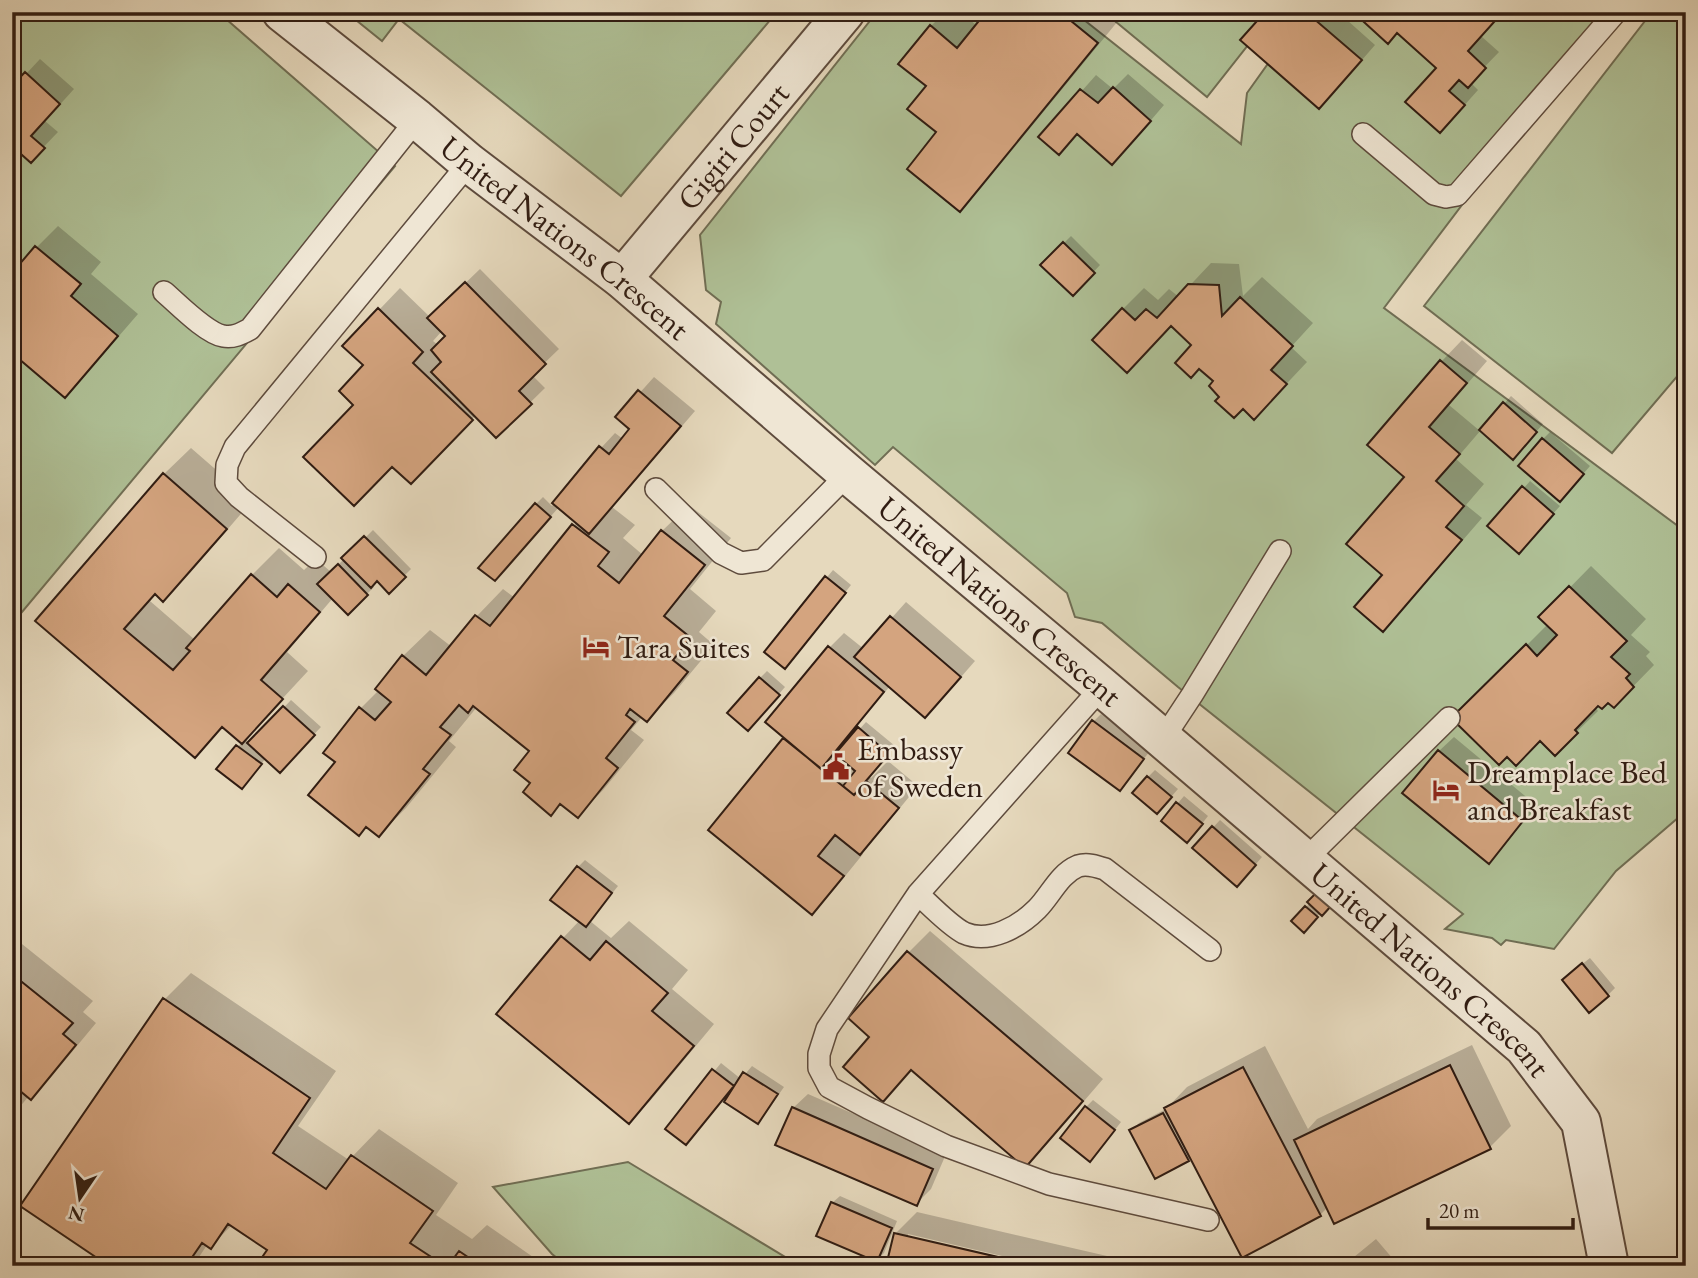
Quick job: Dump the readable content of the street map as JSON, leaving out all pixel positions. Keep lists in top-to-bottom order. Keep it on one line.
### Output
{"streets":{"street":["Gigiri Court","United Nations Crescent"]},"crossings":[["Gigiri Court","United Nations Crescent"]],"places":{"hotel":["Tara Suites","Dreamplace Bed and Breakfast"],"public building":["Embassy of Sweden"]},"scale_bar":"20 m","north":"bottom"}
